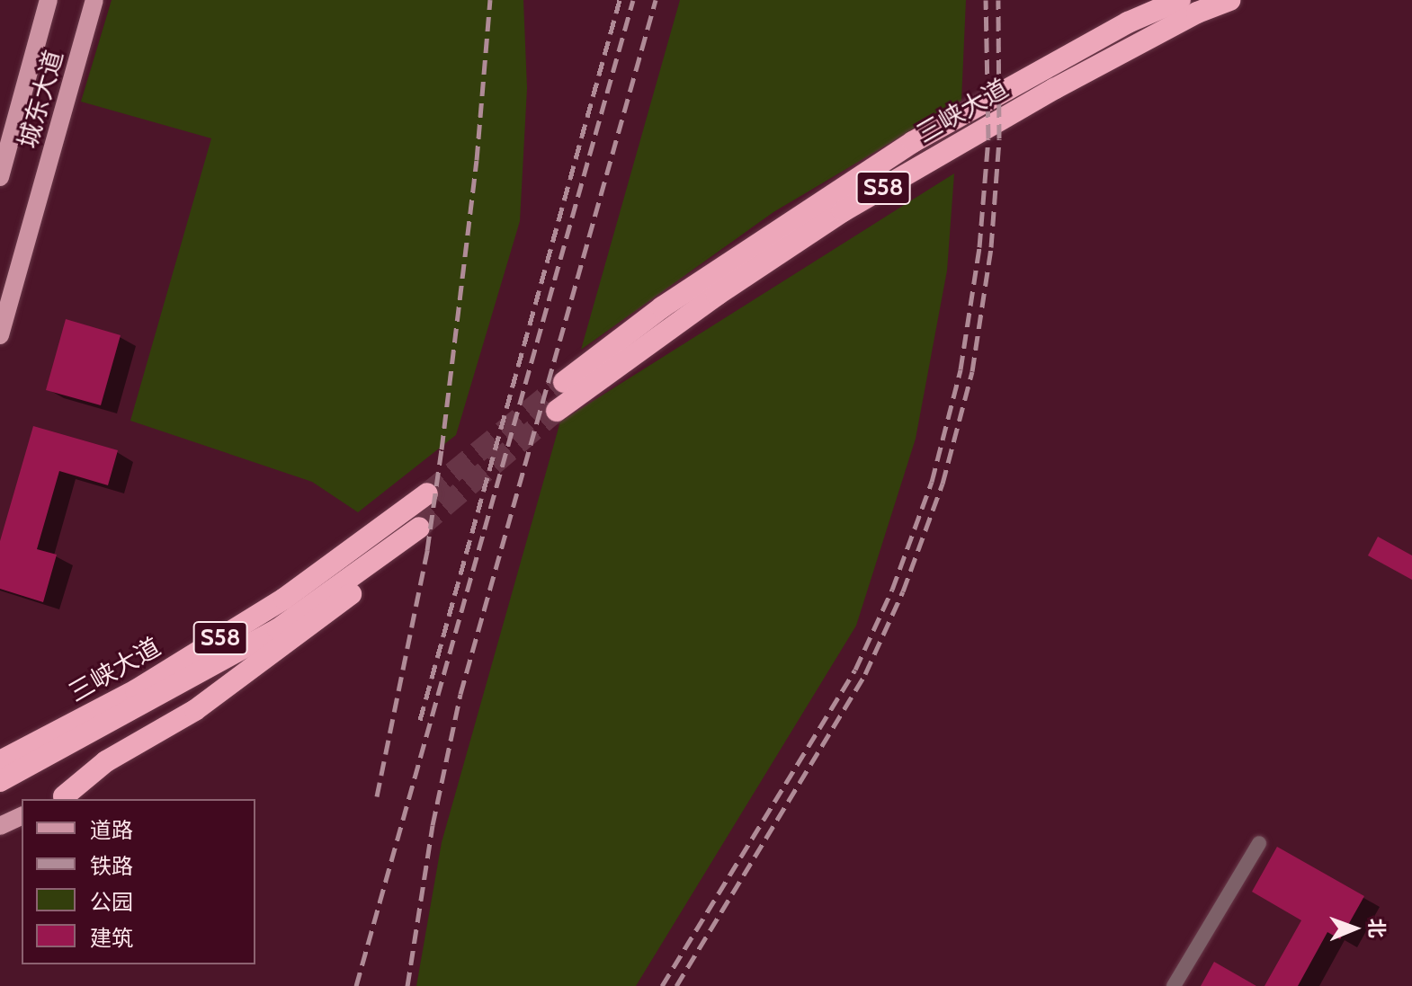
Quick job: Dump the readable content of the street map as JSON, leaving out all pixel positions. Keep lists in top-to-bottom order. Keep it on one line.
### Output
{"streets":{"highway":["三峡大道","S58"],"main road":["城东大道"]},"legend":["道路","铁路","公园","建筑"],"north":"right"}
